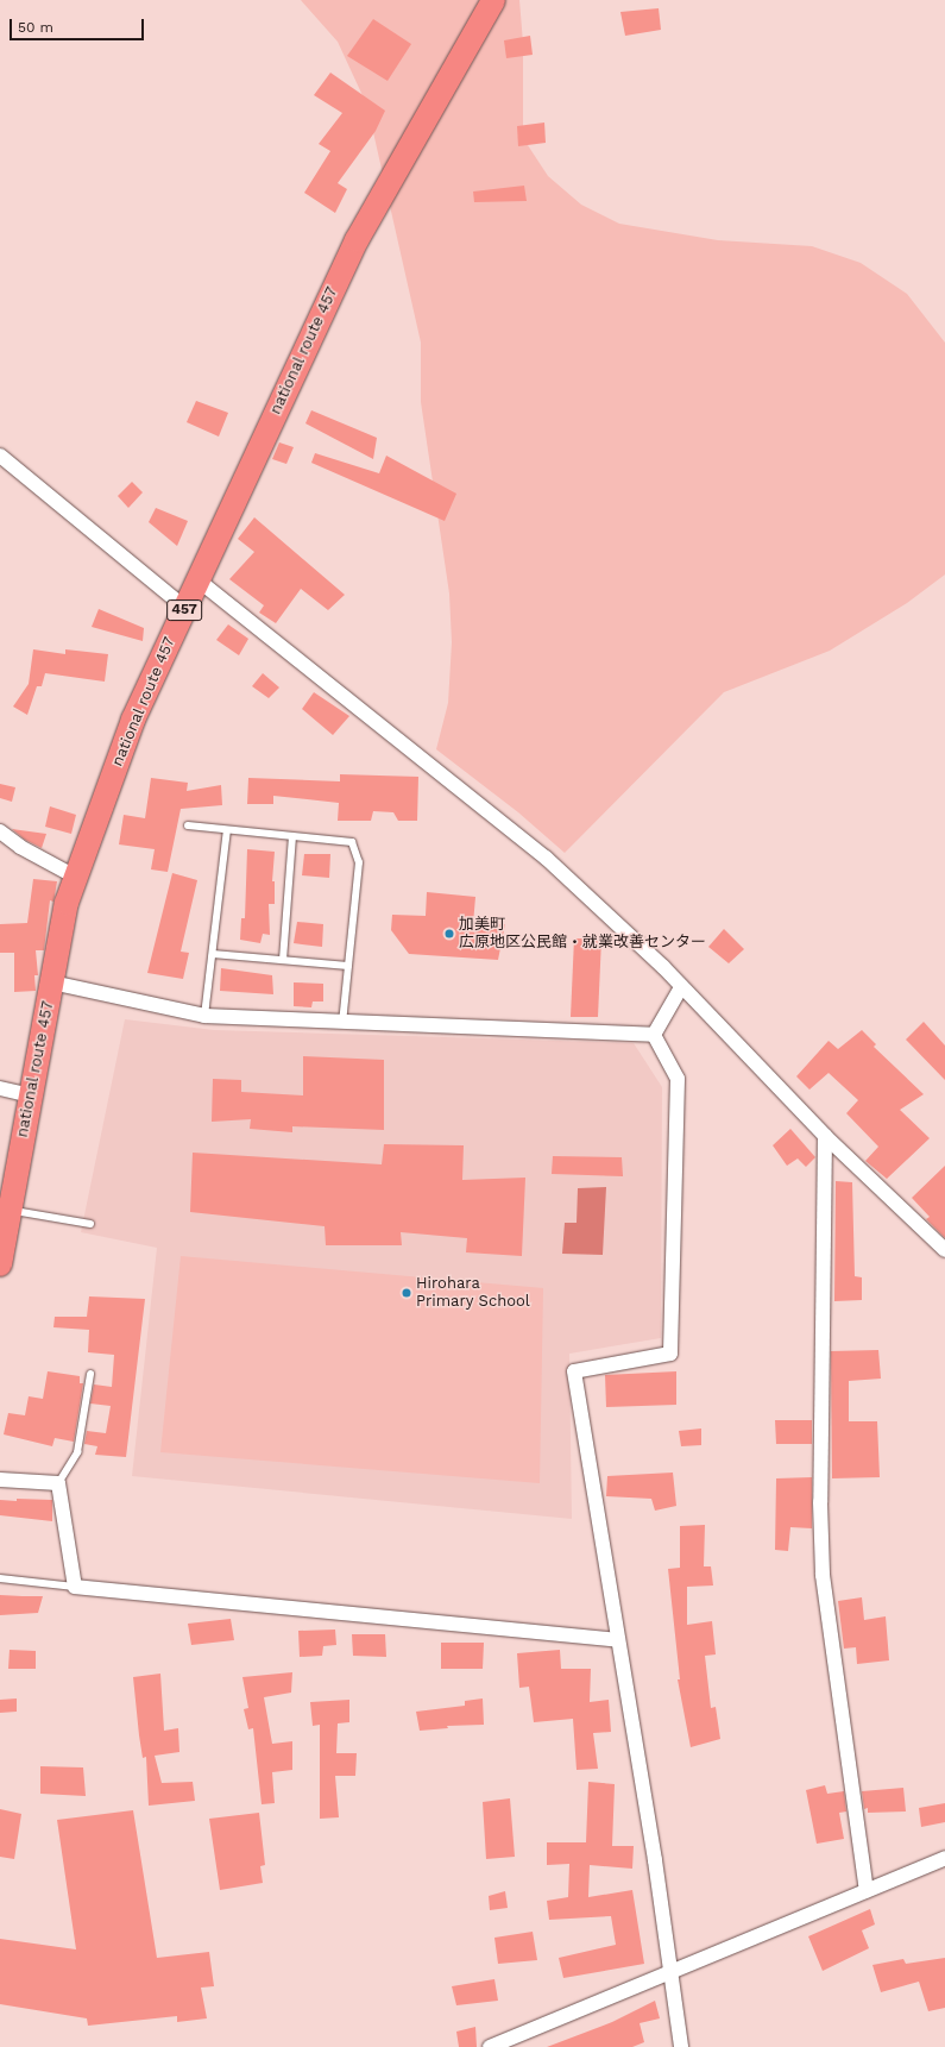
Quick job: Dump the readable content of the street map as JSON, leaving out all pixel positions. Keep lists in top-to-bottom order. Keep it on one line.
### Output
{"streets":{"highway":["national route 457","457"]},"places":["加美町 広原地区公民館・就業改善センター","Hirohara Primary School"],"scale_bar":"50 m"}
